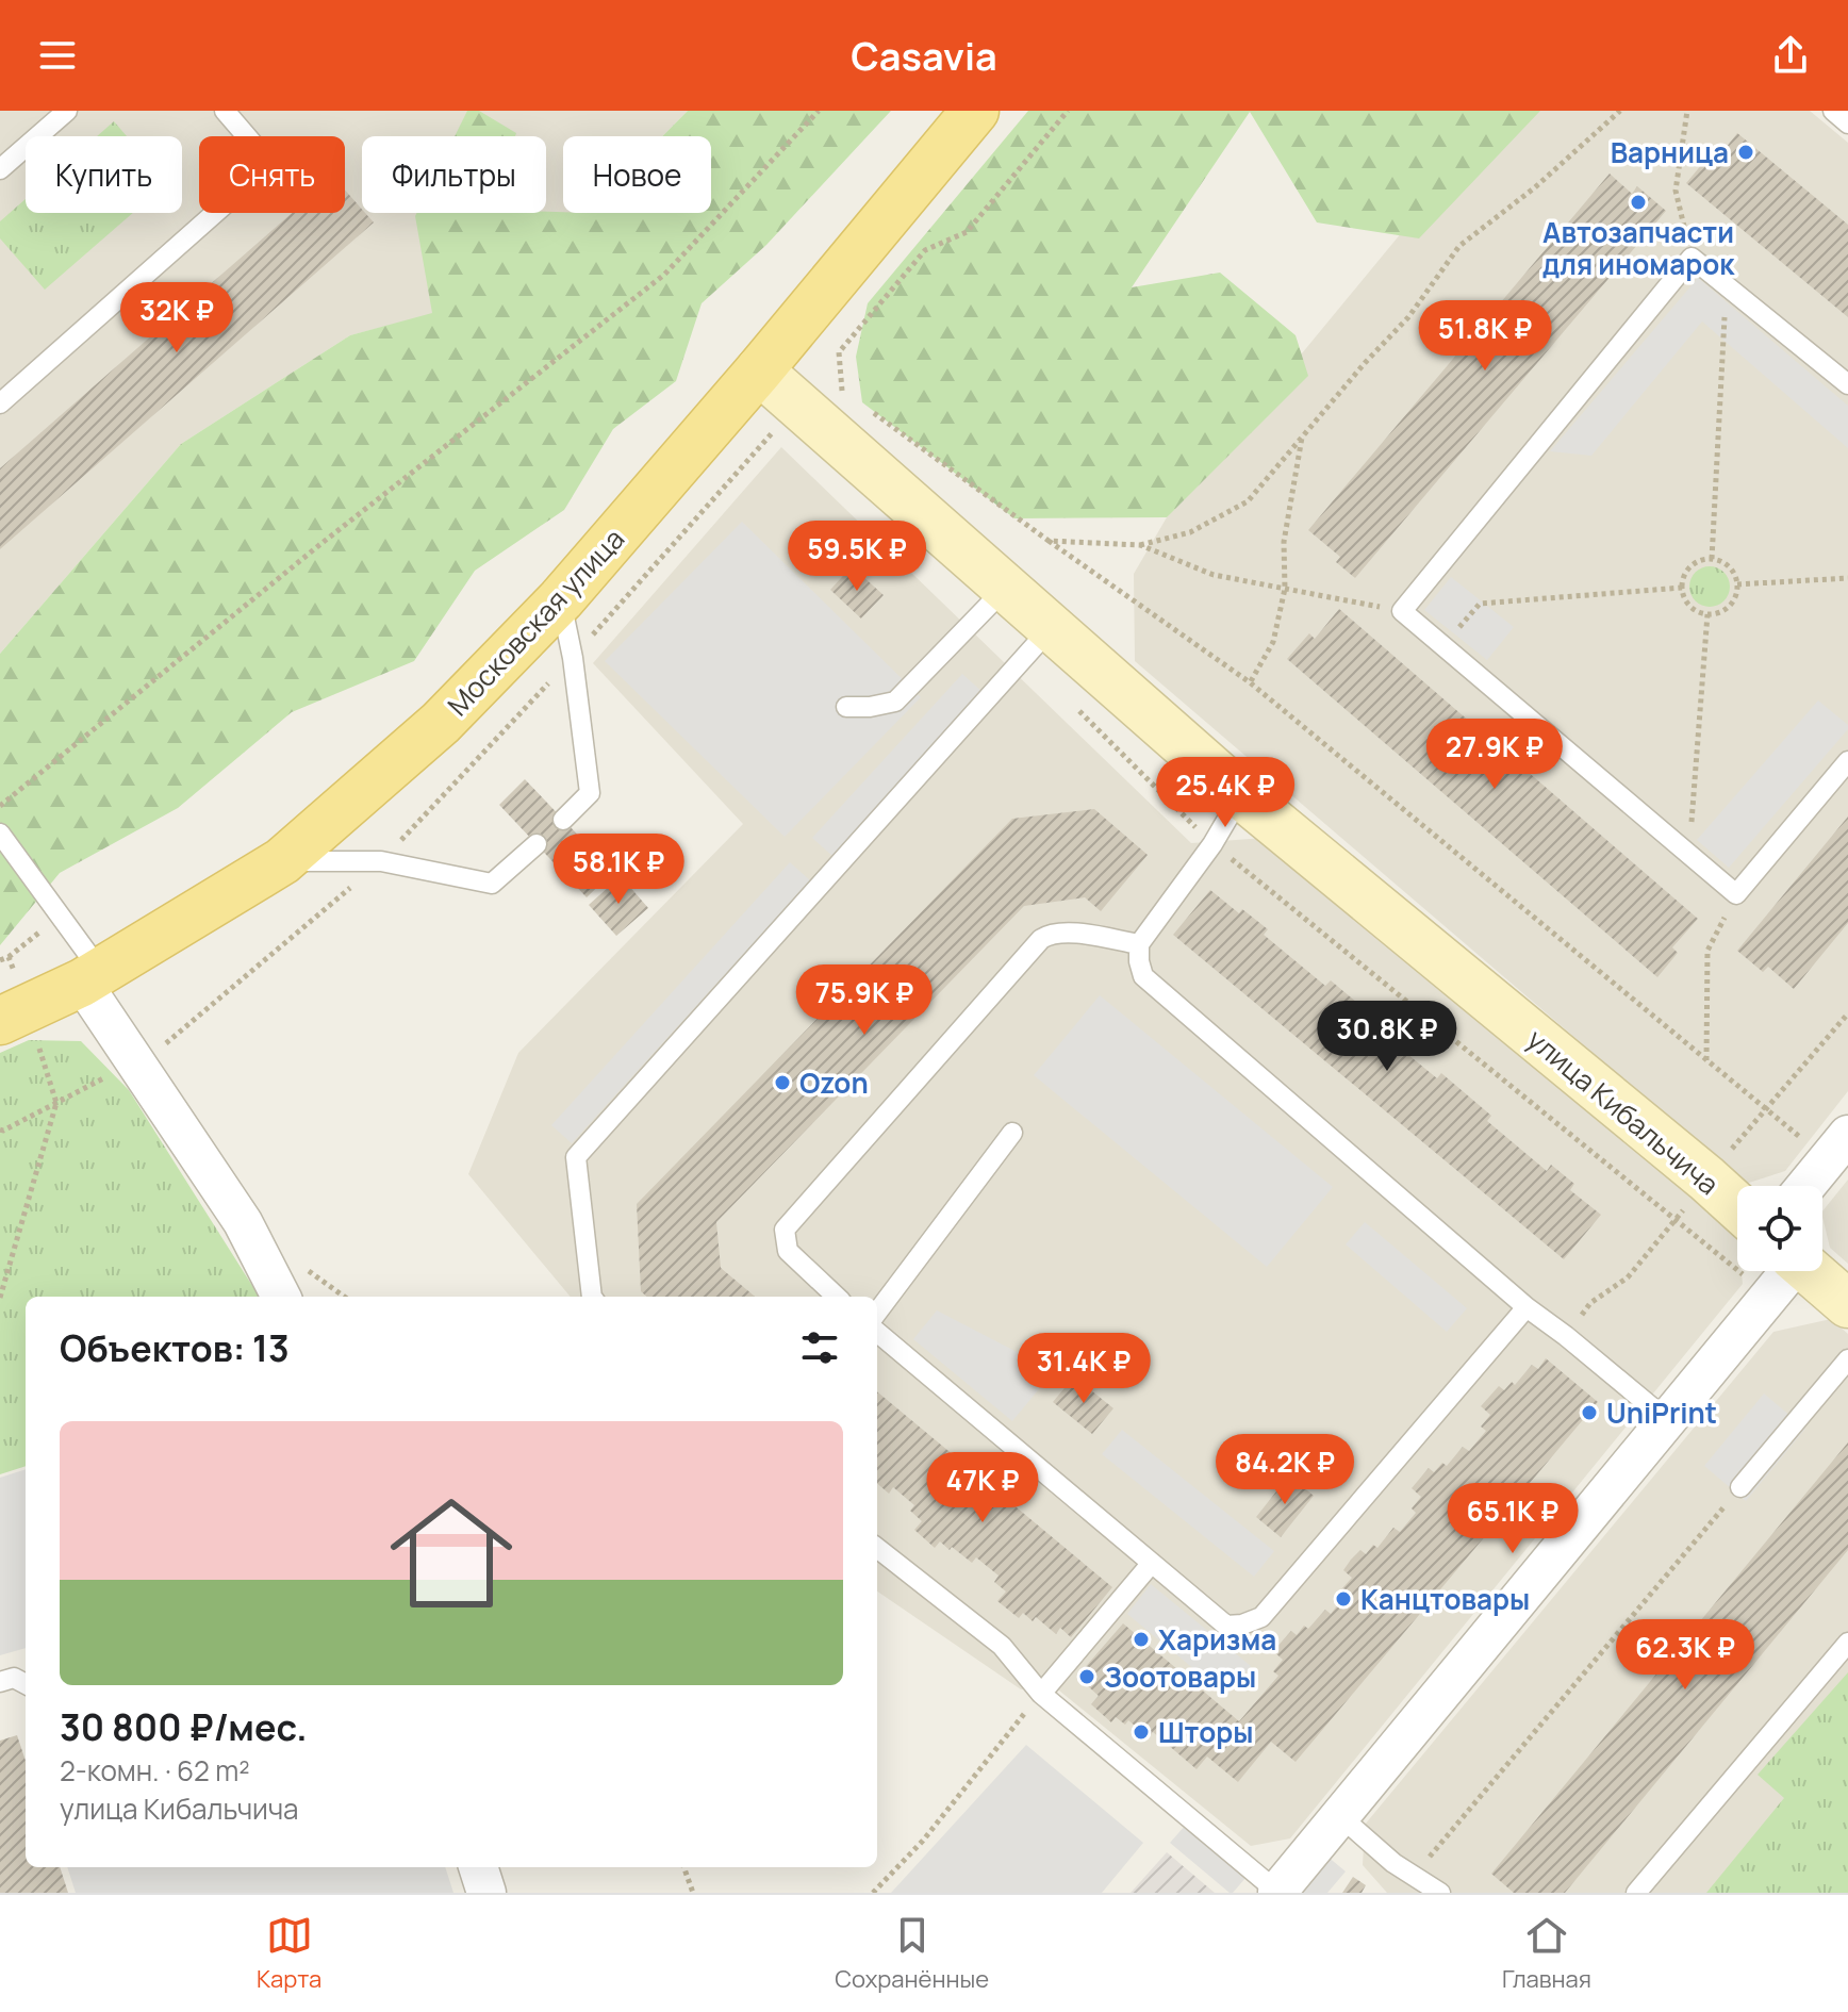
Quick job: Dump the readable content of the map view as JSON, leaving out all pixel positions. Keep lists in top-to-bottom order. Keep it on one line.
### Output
{"streets":{"main road":["Московская улица"],"street":["улица Кибальчича"]},"crossings":[["Московская улица","улица Кибальчича"]],"places":["Варница","Автозапчасти для иномарок","Ozon","UniPrint","Канцтовары","Харизма","Зоотовары","Шторы"],"page":{"header":"Casavia","chip":["Купить","Снять","Фильтры","Новое"],"price":["32K ₽","51.8K ₽","59.5K ₽","27.9K ₽","25.4K ₽","58.1K ₽","75.9K ₽","30.8K ₽","31.4K ₽","84.2K ₽","47K ₽","65.1K ₽","62.3K ₽"],"heading":"Объектов: 13","list":[{"name":"30 800 ₽/мес.","note":"2-комн. · 62 m² · улица Кибальчича"}],"tabs":["Карта","Сохранённые","Главная"]}}
